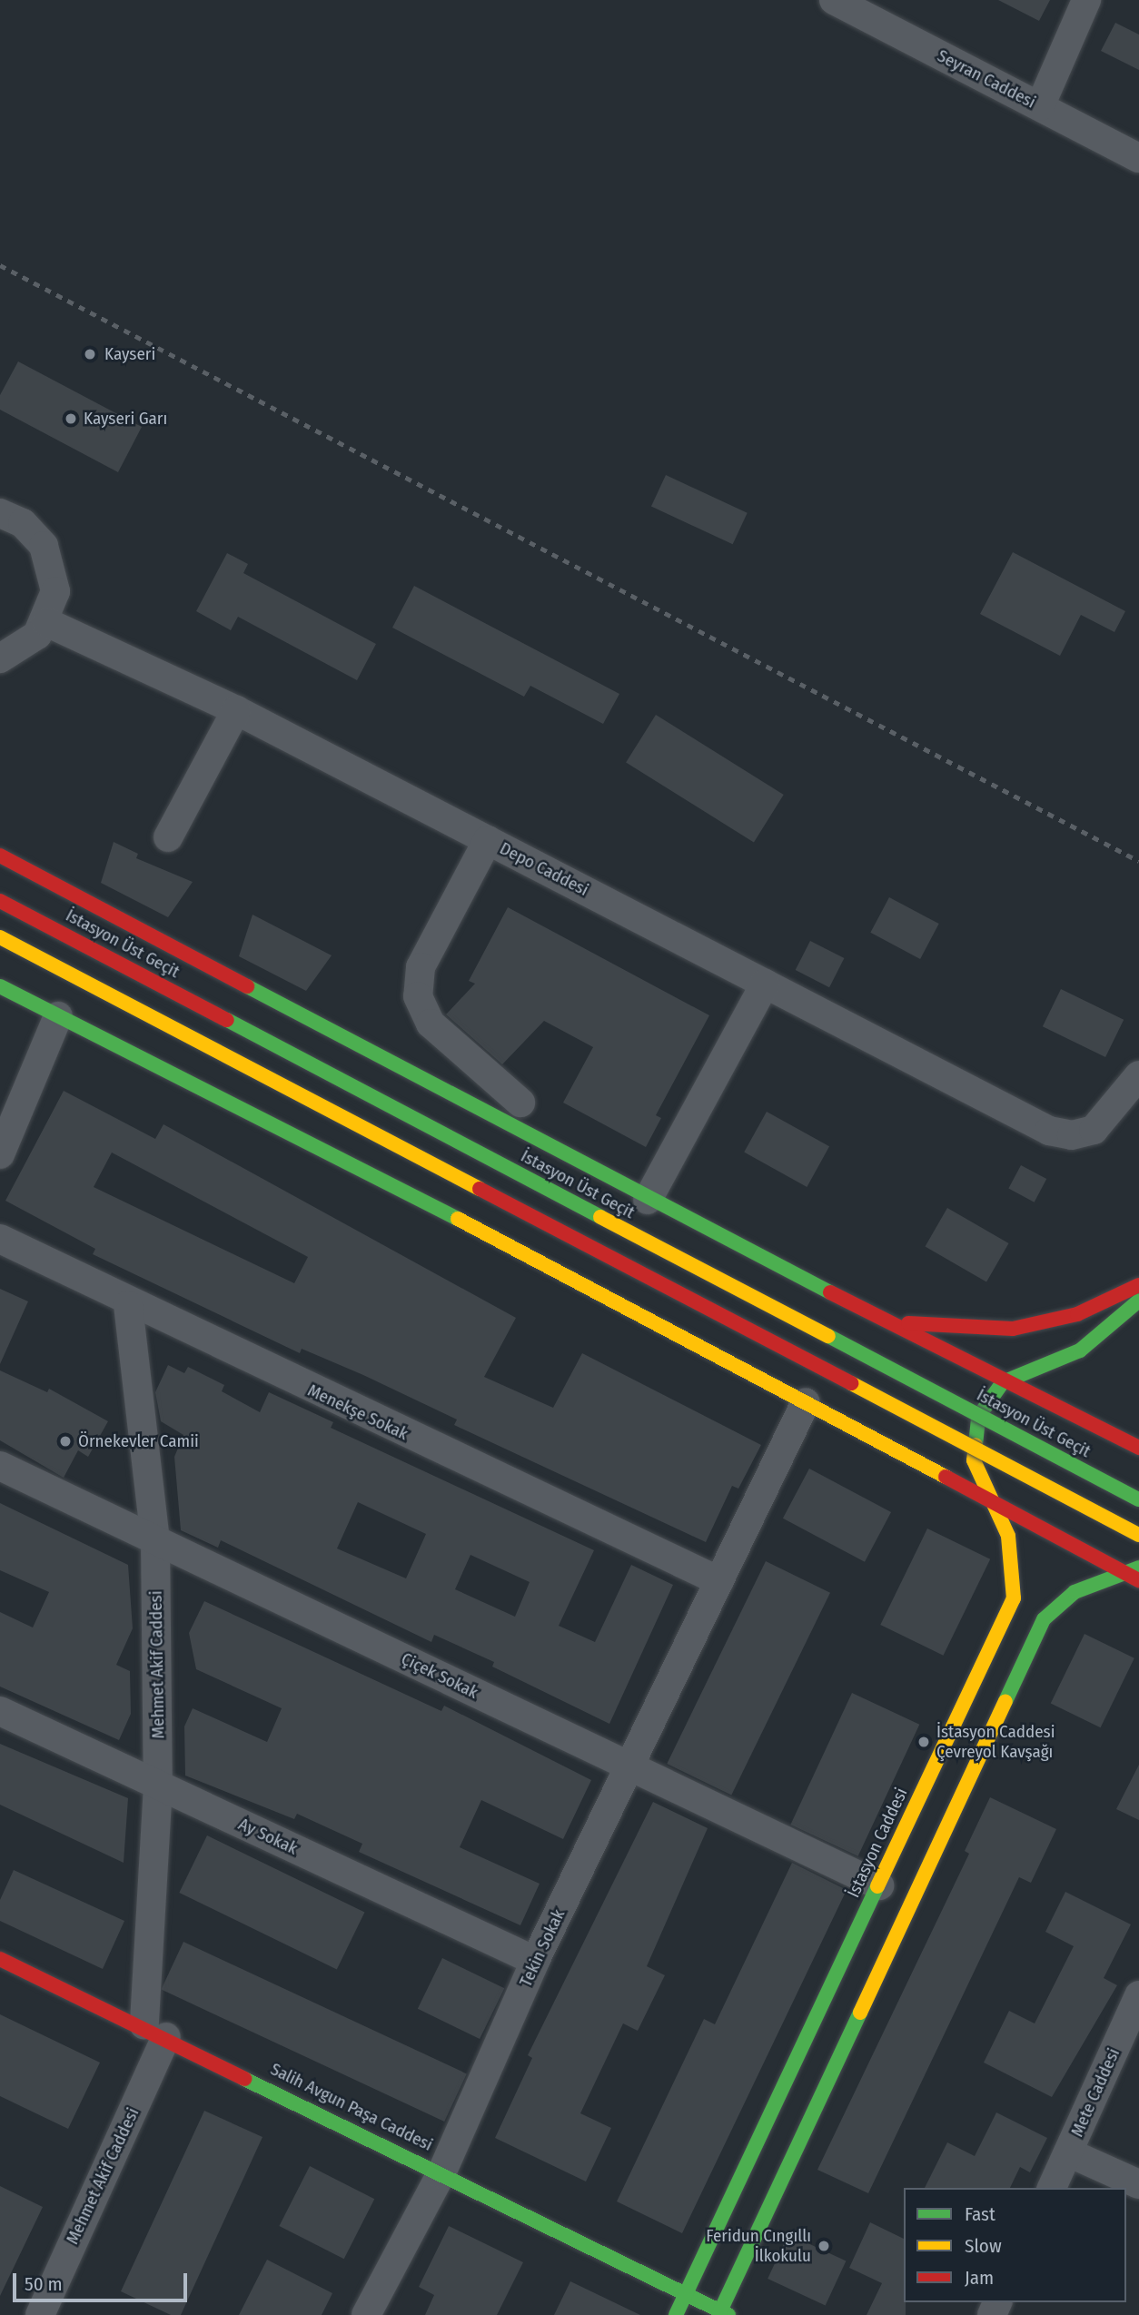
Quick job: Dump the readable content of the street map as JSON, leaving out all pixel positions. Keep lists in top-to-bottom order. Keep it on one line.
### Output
{"streets":{"main road":["İstasyon Üst Geçit","İstasyon Caddesi","Salih Avgun Paşa Caddesi"],"street":["Seyran Caddesi","Depo Caddesi","Menekşe Sokak","Mehmet Akif Caddesi","Çiçek Sokak","Ay Sokak","Tekin Sokak","Mete Caddesi"]},"crossings":[["Menekşe Sokak","Mehmet Akif Caddesi"],["Menekşe Sokak","Tekin Sokak"],["Mehmet Akif Caddesi","Çiçek Sokak"],["Mehmet Akif Caddesi","Ay Sokak"],["Mehmet Akif Caddesi","Salih Avgun Paşa Caddesi"],["Çiçek Sokak","İstasyon Caddesi"],["Çiçek Sokak","Tekin Sokak"],["Ay Sokak","Tekin Sokak"],["İstasyon Caddesi","Salih Avgun Paşa Caddesi"],["Tekin Sokak","Salih Avgun Paşa Caddesi"]],"places":["Kayseri","Kayseri Garı","Örnekevler Camii","İstasyon Caddesi Çevreyol Kavşağı","Feridun Cıngıllı İlkokulu"],"legend":["Fast","Slow","Jam"],"scale_bar":"50 m"}
